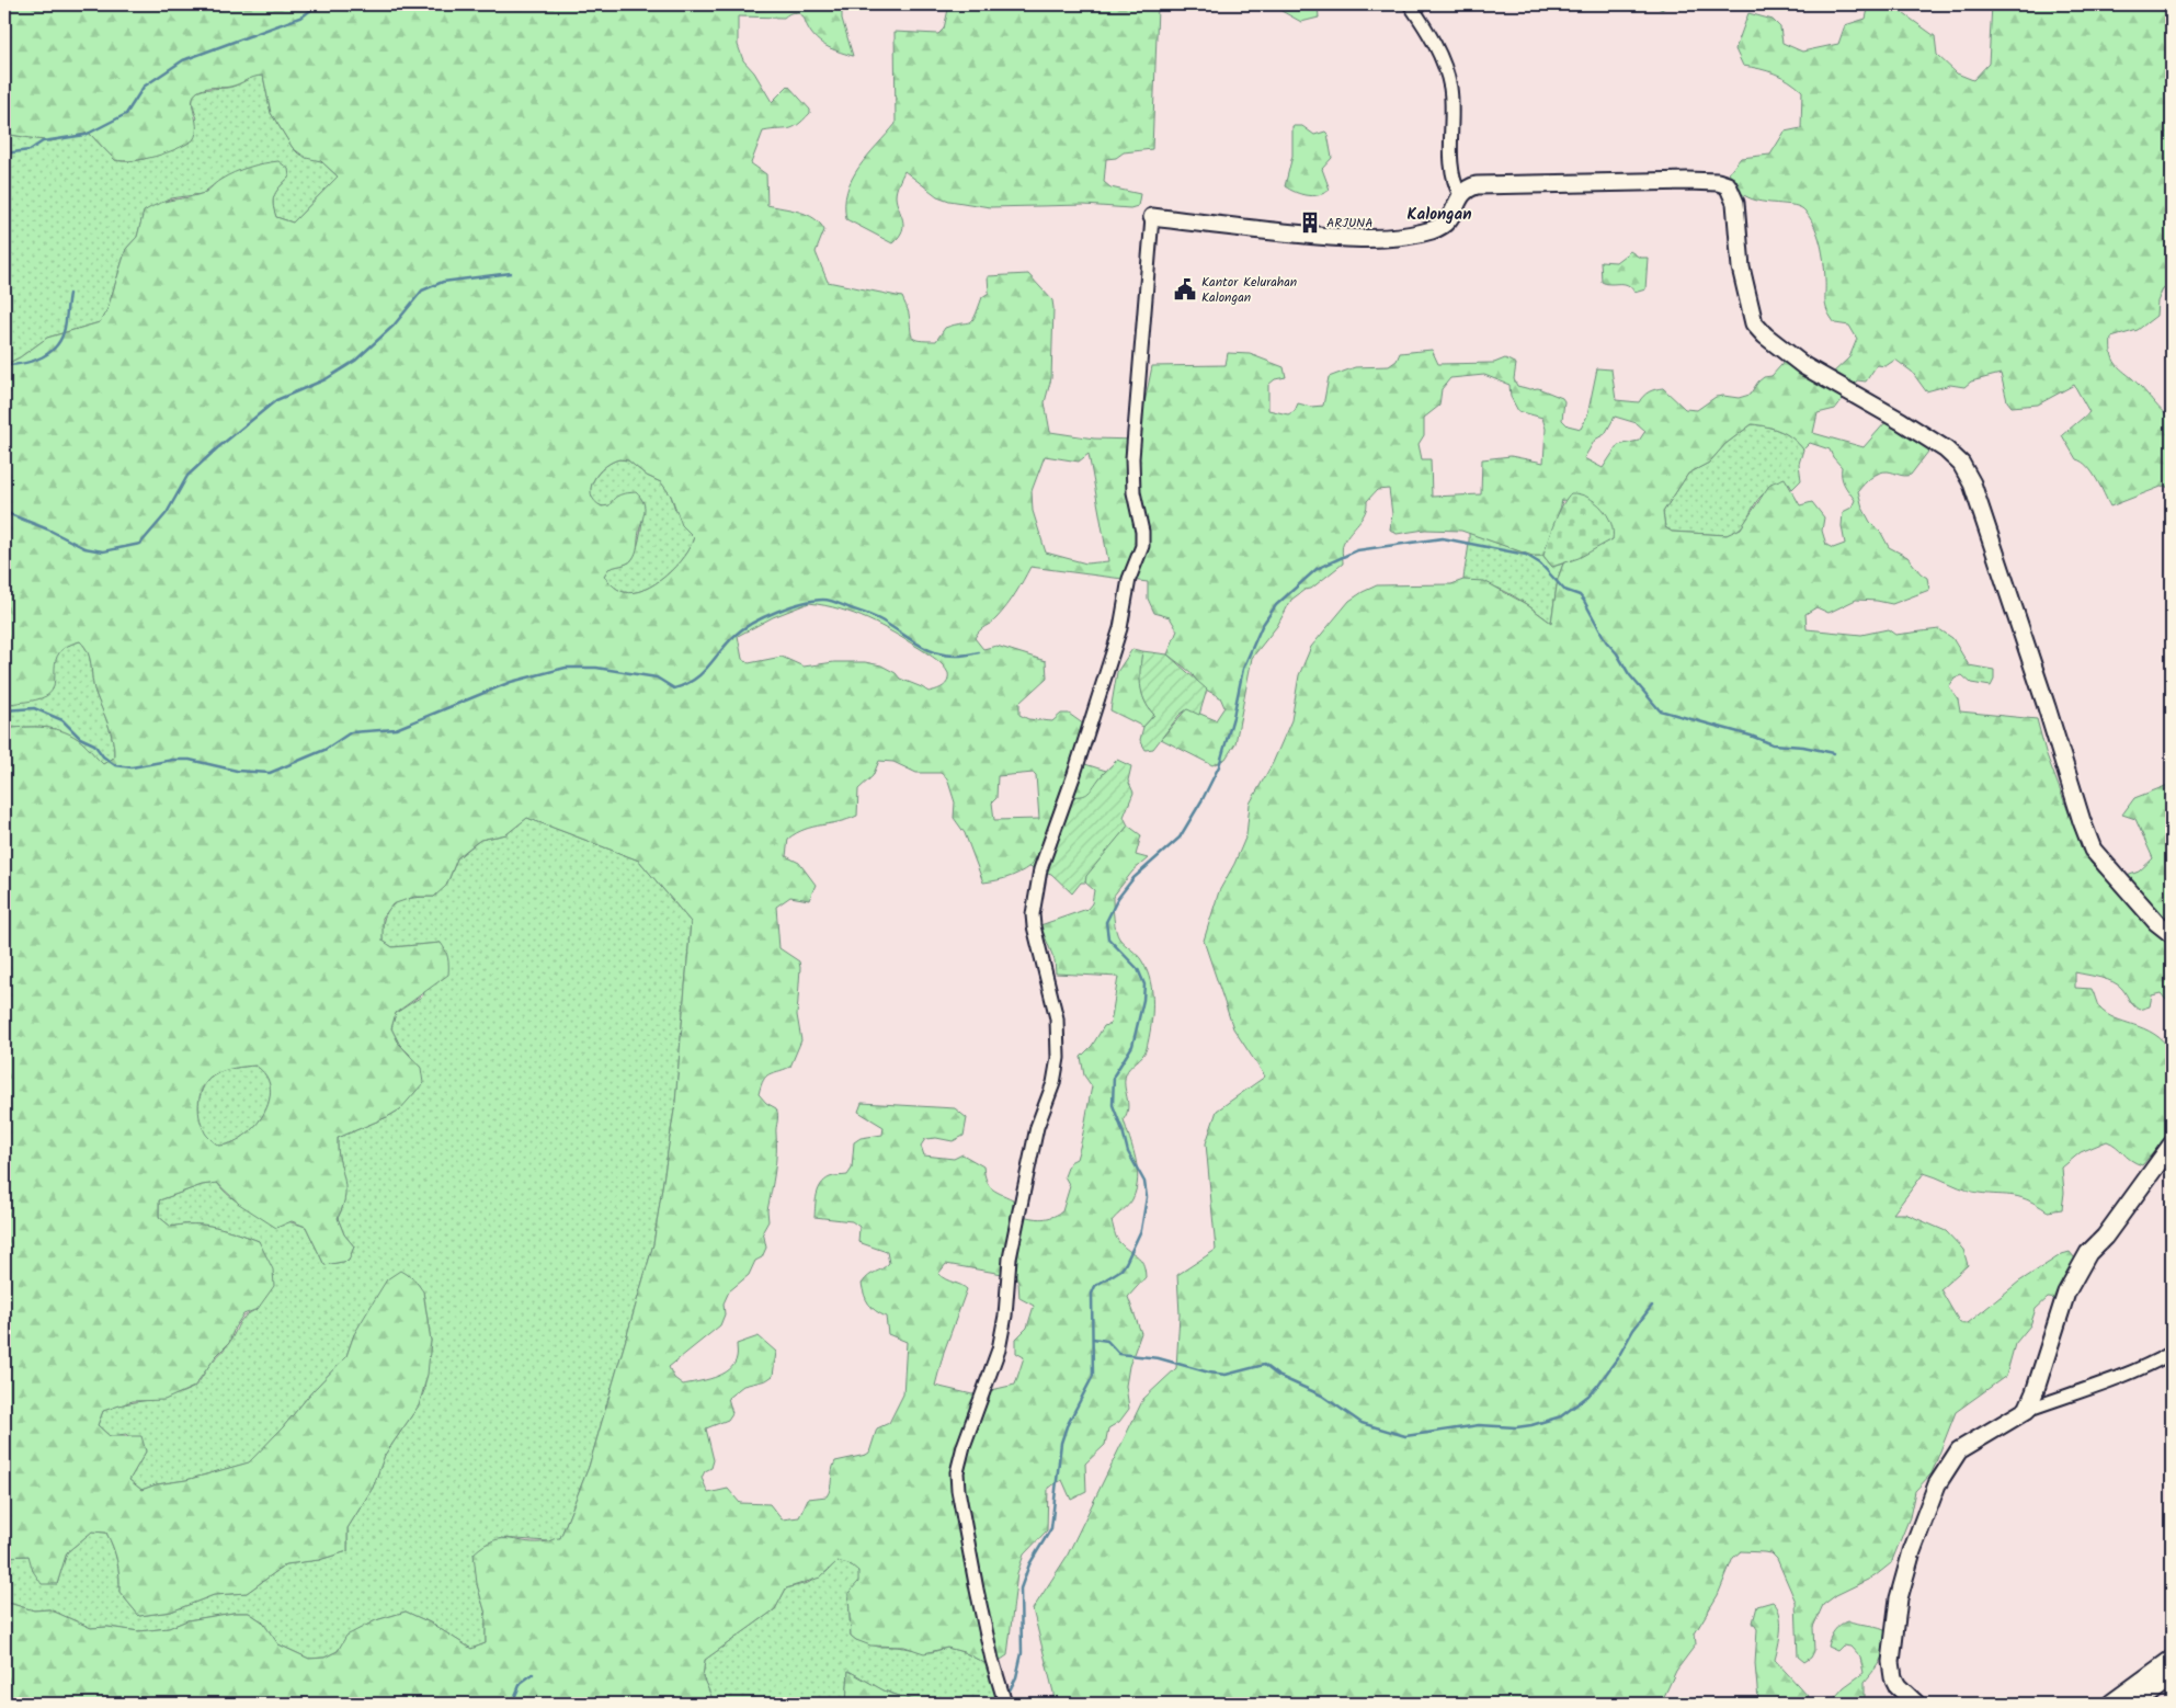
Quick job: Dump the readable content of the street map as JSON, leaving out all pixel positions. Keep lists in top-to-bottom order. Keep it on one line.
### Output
{"districts":["Kalongan"],"places":{"building":["ARJUNA"],"public building":["Kantor Kelurahan Kalongan"]}}
